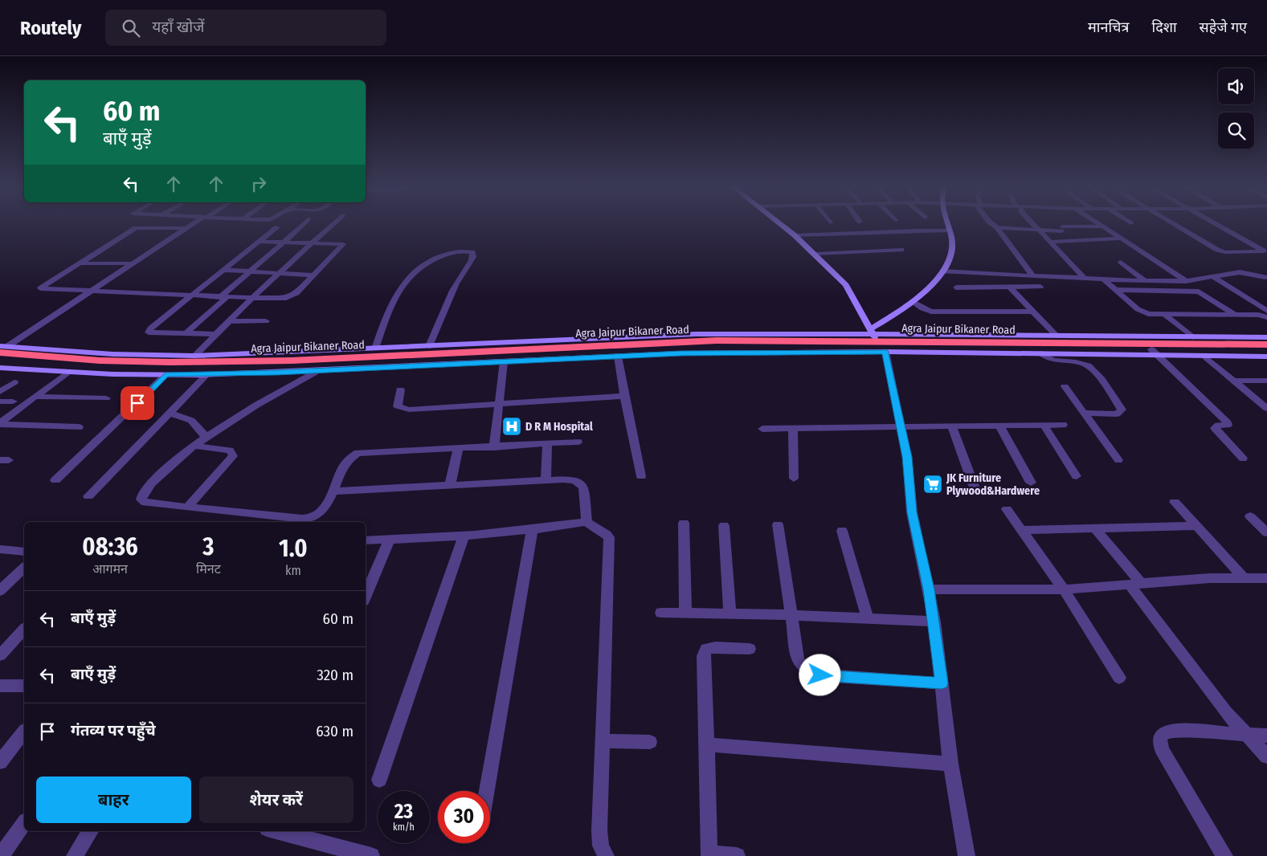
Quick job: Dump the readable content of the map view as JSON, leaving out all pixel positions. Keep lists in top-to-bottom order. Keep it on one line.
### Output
{"streets":{"highway":["Agra Jaipur Bikaner Road"]},"places":{"hospital":["D R M Hospital"],"supermarket":["JK Furniture Plywood&Hardwere"]},"page":{"header":"Routely","search":"यहाँ खोजें","nav":["मानचित्र","दिशा","सहेजे गए"],"turn":["60 m","बाएँ मुड़ें"],"eta":["08:36","आगमन","3","मिनट","1.0","km"],"list":[{"name":"बाएँ मुड़ें","value":"60 m"},{"name":"बाएँ मुड़ें","value":"320 m"},{"name":"गंतव्य पर पहुँचे","value":"630 m"}],"buttons":["बाहर","शेयर करें"],"speed":"23 km/h","limit":"30"}}
